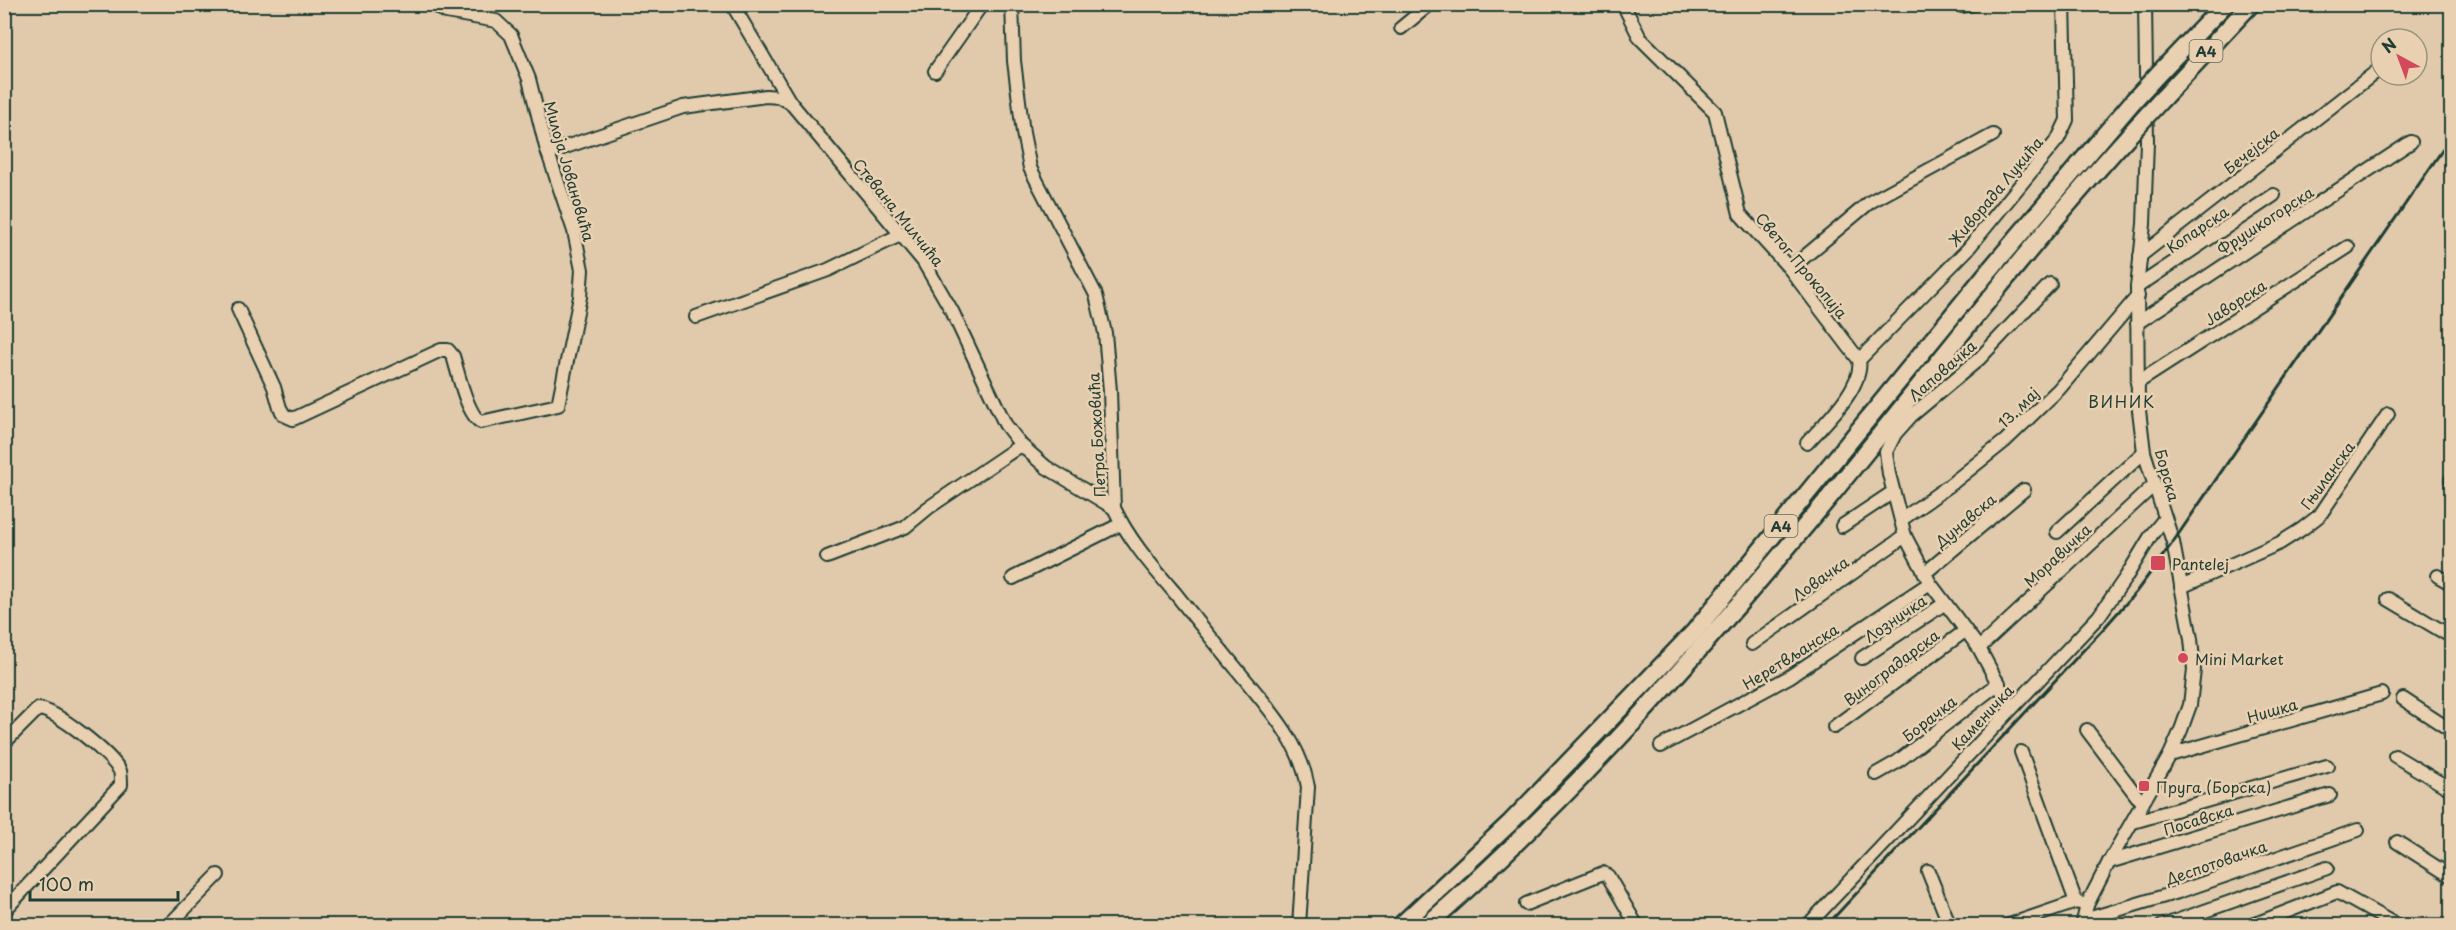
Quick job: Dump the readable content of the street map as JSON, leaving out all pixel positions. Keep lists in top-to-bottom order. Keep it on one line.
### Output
{"streets":{"highway":["A4"],"street":["Бечејска","Милоја Јовановића","Живорада Лукића","Стевана Милчића","Фрушкогорска","Копарска","Светог Прокопија","Јаворска","Лаповачка","13. мај","Петра Божовића","Борска","Гњиланска","Дунавска","Моравичка","Ловачка","Лозничка","Неретвљанска","Виноградарска","Нишка","Каменичка","Борачка","Посавска","Деспотовачка"]},"crossings":[["Бечејска","Борска"],["Живорада Лукића","Светог Прокопија"],["Стевана Милчића","Петра Божовића"],["Фрушкогорска","Борска"],["Копарска","13. мај"],["Копарска","Борска"],["Јаворска","Борска"],["Лаповачка","13. мај"],["Лаповачка","Дунавска"],["Лаповачка","Моравичка"],["Лаповачка","Ловачка"],["Лаповачка","Лозничка"],["Лаповачка","Неретвљанска"],["Лаповачка","Виноградарска"],["Лаповачка","Каменичка"],["Лаповачка","Борачка"],["13. мај","Борска"],["Борска","Гњиланска"],["Борска","Моравичка"],["Борска","Нишка"],["Борска","Каменичка"],["Борска","Посавска"],["Борска","Деспотовачка"],["Дунавска","Неретвљанска"]],"districts":["ВИНИК"],"places":{"transit":["Pantelej","Пруга (Борска)"],"other":["Mini Market"]},"scale_bar":"100 m","north":"top left"}
